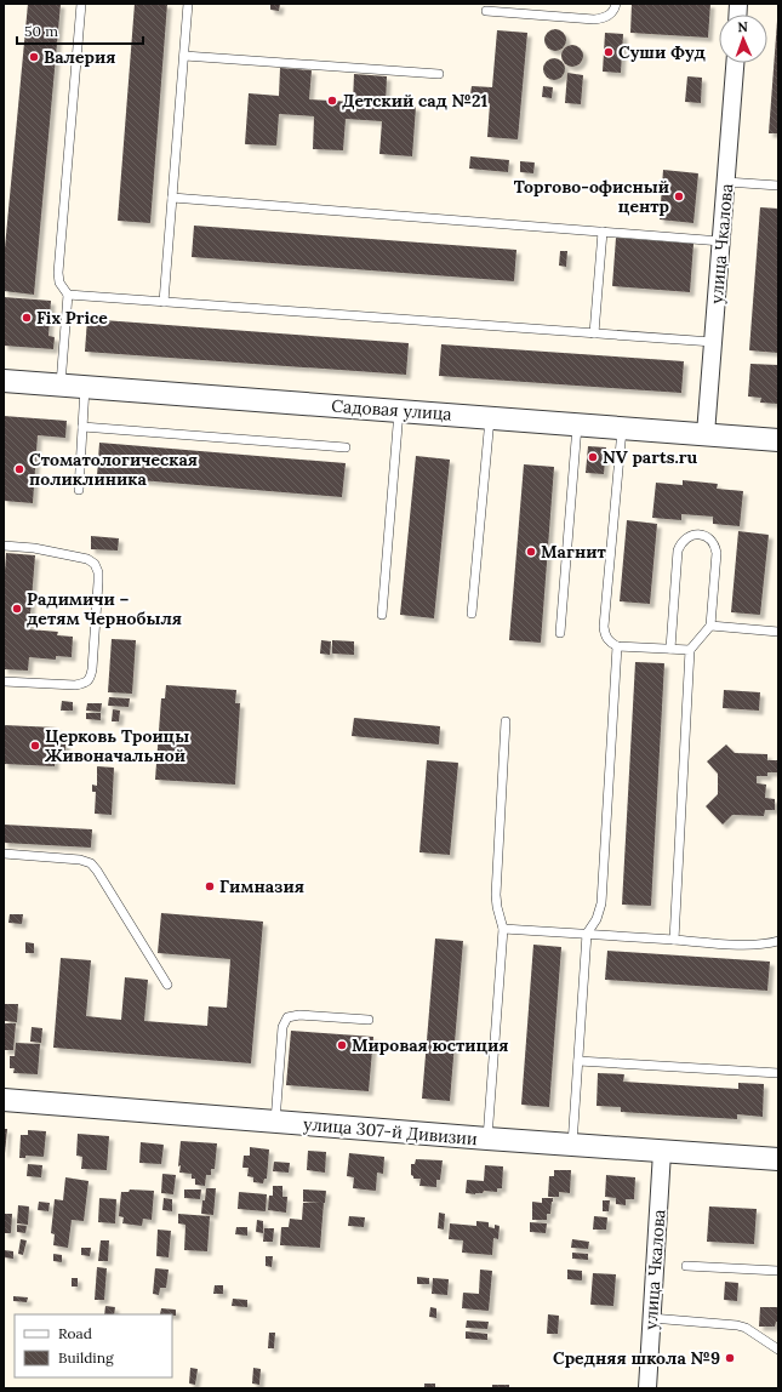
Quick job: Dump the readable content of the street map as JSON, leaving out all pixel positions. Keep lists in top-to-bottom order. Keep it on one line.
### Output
{"streets":{"street":["улица Чкалова","Садовая улица","улица 307-й Дивизии"]},"crossings":[["улица Чкалова","Садовая улица"],["улица Чкалова","улица 307-й Дивизии"]],"places":["Суши Фуд","Валерия","Детский сад №21","Торгово-офисный центр","Fix Price","NV parts.ru","Стоматологическая поликлиника","Магнит","Радимичи – детям Чернобыля","Церковь Троицы Живоначальной","Гимназия","Мировая юстиция","Средняя школа №9"],"legend":["Road","Building"],"scale_bar":"50 m","north":"top"}
